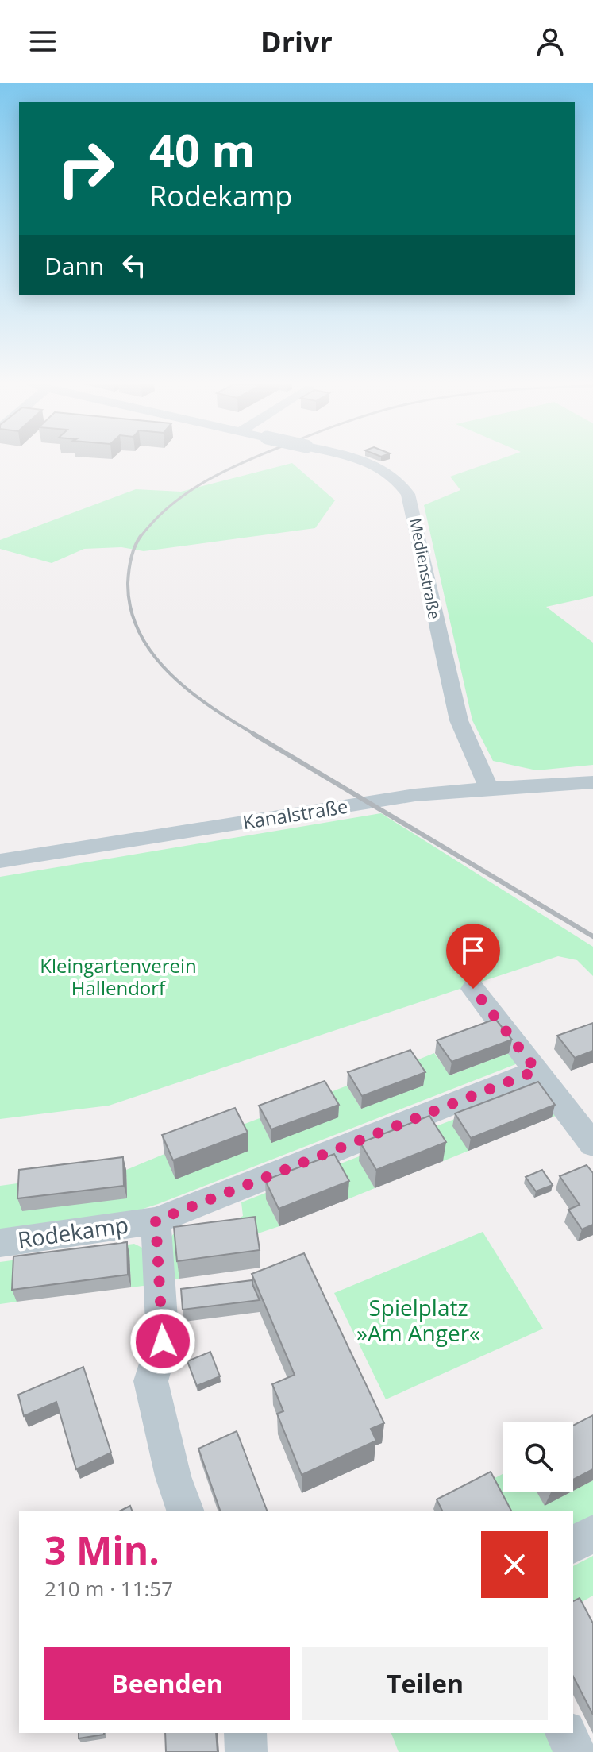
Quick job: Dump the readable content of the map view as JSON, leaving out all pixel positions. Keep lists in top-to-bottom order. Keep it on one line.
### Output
{"streets":{"street":["Medienstraße","Kanalstraße","Rodekamp"]},"crossings":[["Medienstraße","Kanalstraße"]],"parks":["Kleingartenverein Hallendorf","Spielplatz »Am Anger«"],"page":{"header":"Drivr","turn":["40 m","Rodekamp"],"then":"Dann","heading":["3 Min.","210 m · 11:57"],"buttons":["Beenden","Teilen"]}}
